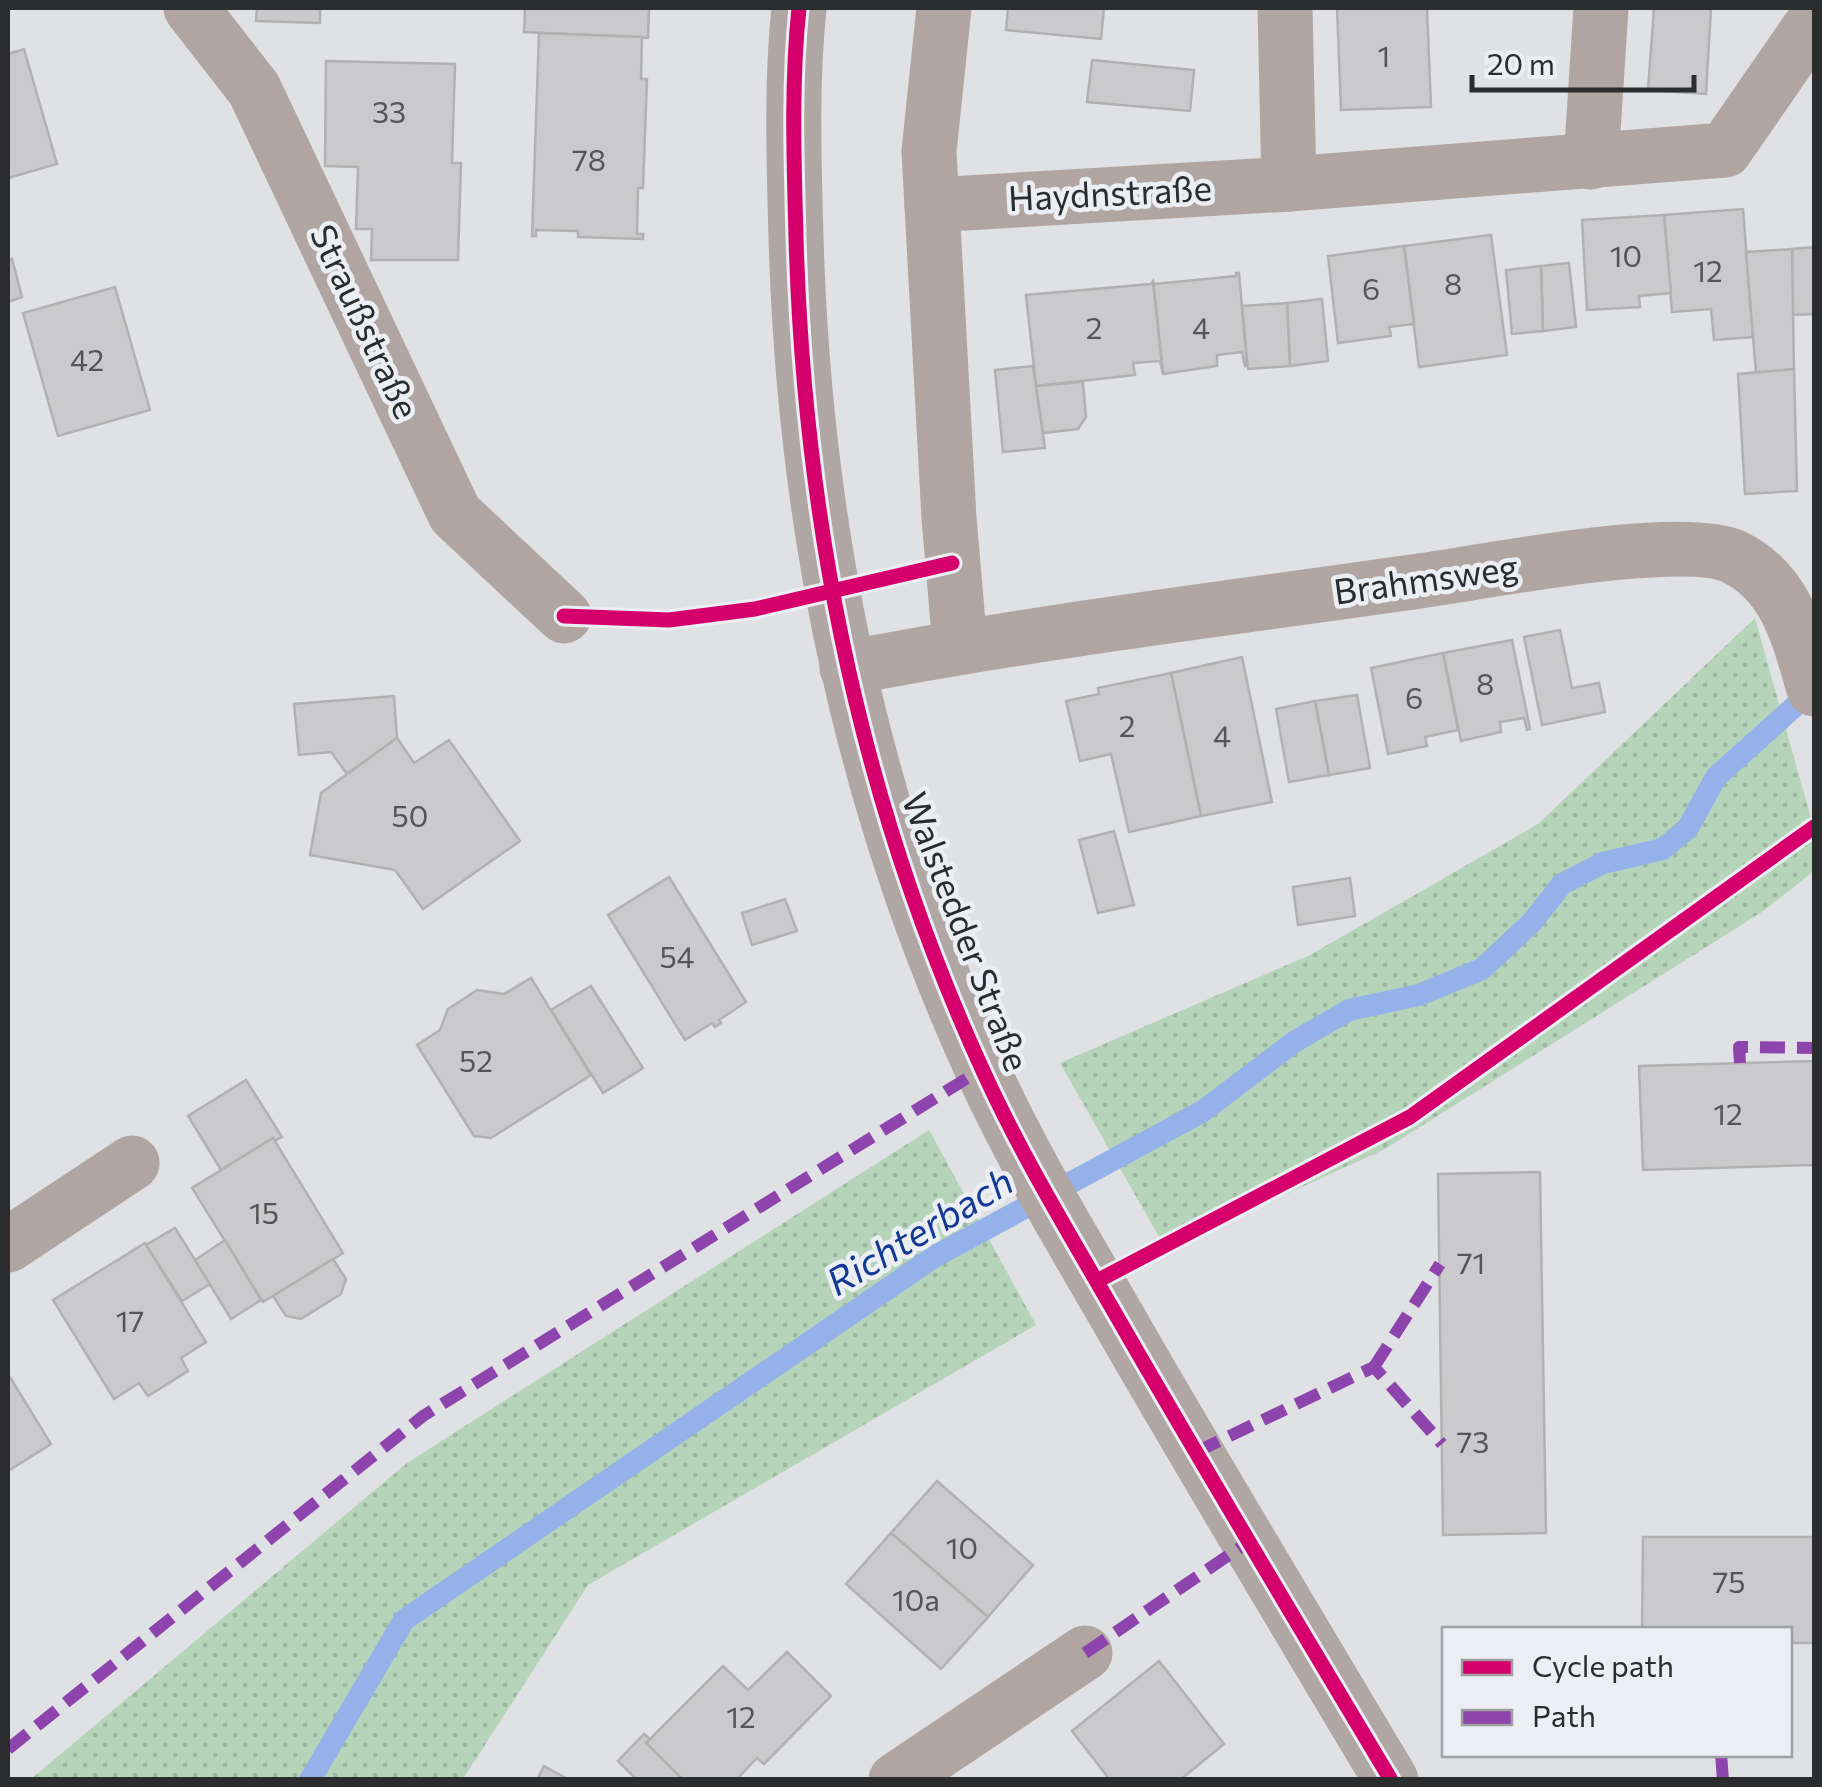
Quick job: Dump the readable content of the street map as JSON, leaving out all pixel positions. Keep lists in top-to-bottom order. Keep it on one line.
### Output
{"streets":{"main road":["Walstedder Straße"],"street":["Haydnstraße","Straußstraße","Brahmsweg"]},"water":["Richterbach"],"house_numbers":["1","33","78","10","12","8","6","2","4","42","8","6","2","4","50","54","52","12","15","71","17","73","10","75","10a","12"],"legend":["Cycle path","Path"],"scale_bar":"20 m"}
